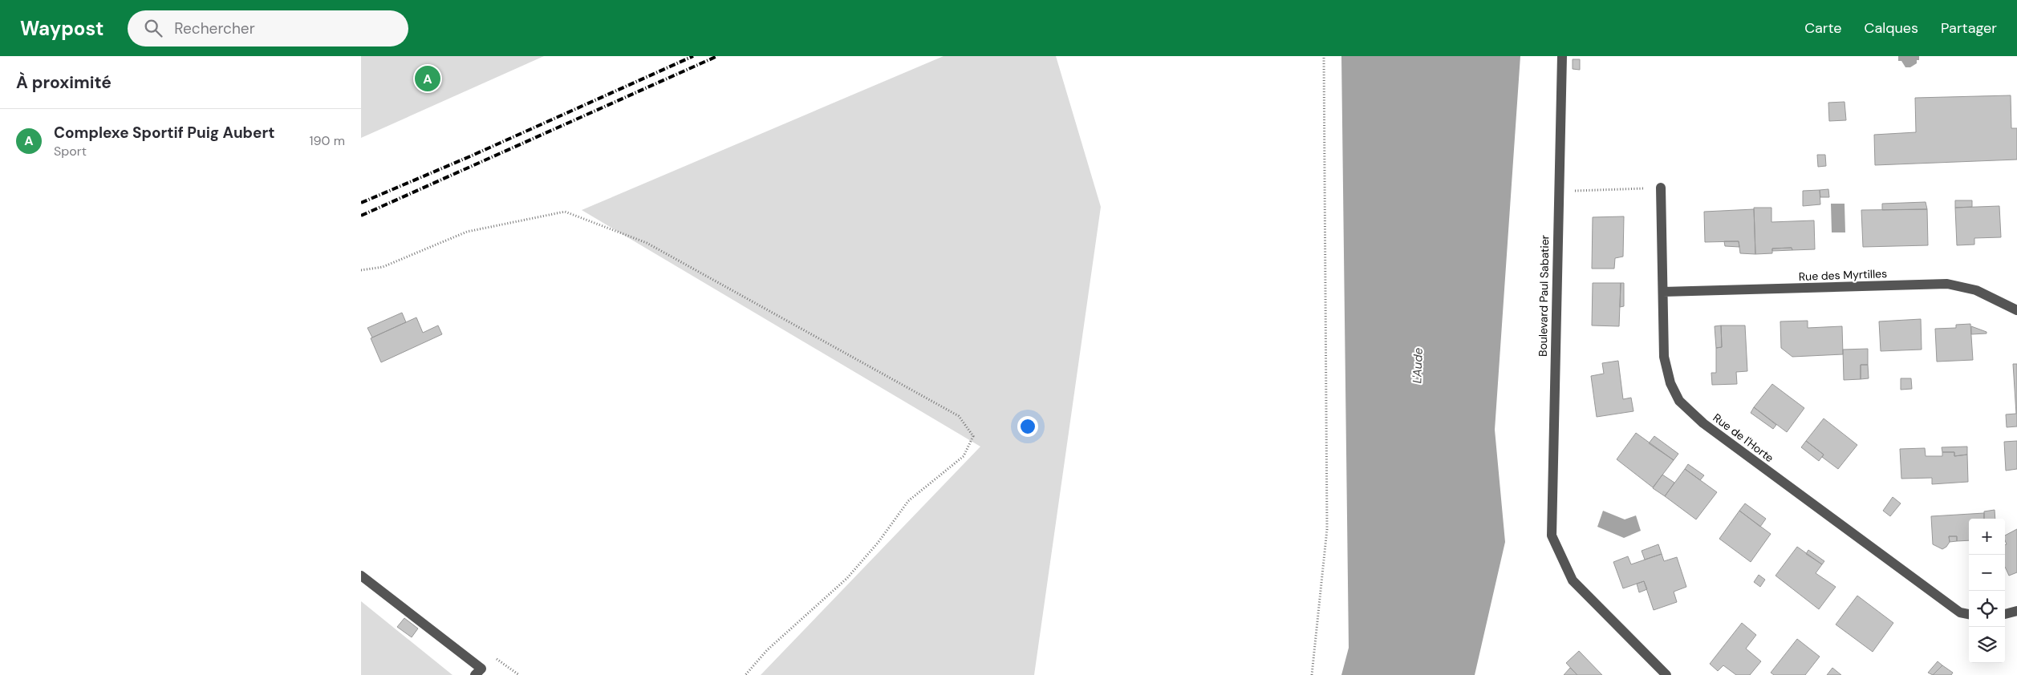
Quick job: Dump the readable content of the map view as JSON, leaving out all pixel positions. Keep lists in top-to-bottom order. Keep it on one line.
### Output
{"streets":{"street":["Rue des Myrtilles","Boulevard Paul Sabatier","Rue de l'Horte"]},"crossings":[["Rue des Myrtilles","Rue de l'Horte"]],"water":["L'Aude"],"page":{"header":"Waypost","search":"Rechercher","nav":["Carte","Calques","Partager"],"heading":"À proximité","pins":"A","list":[{"mark":"A","name":"Complexe Sportif Puig Aubert","note":"Sport","value":"190 m"}],"map_buttons":["+","−"]}}
